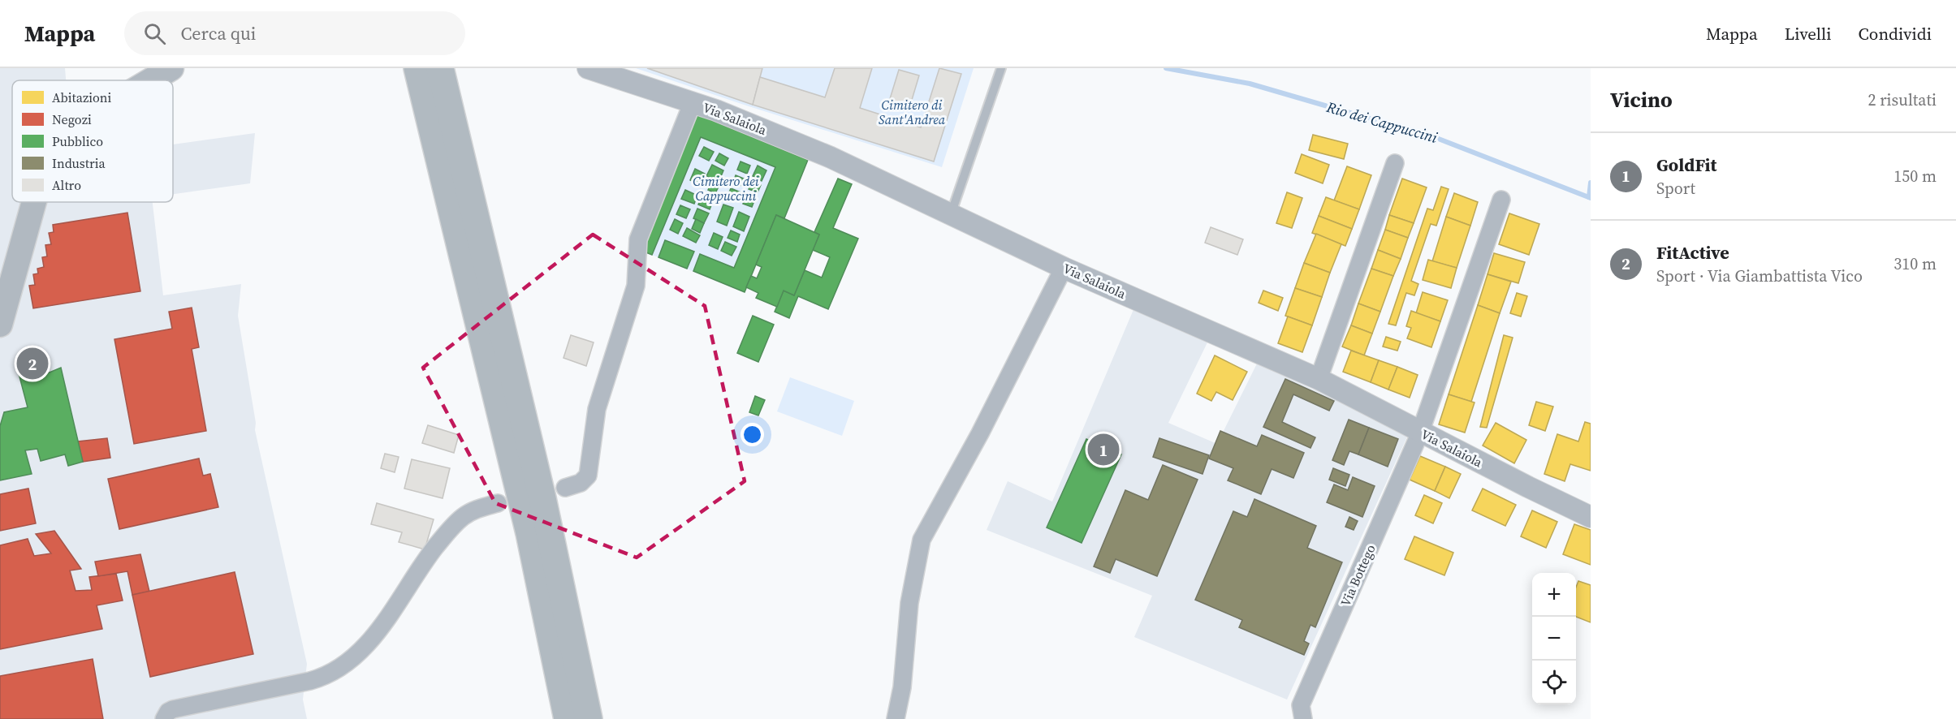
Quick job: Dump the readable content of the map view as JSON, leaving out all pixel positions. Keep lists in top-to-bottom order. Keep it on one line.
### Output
{"streets":{"street":["Via Salaiola","Via Bottego"]},"crossings":[["Via Salaiola","Via Bottego"]],"water":["Rio dei Cappuccini"],"parks":["Cimitero di Sant'Andrea","Cimitero dei Cappuccini"],"legend":["Abitazioni","Negozi","Pubblico","Industria","Altro"],"page":{"header":"Mappa","search":"Cerca qui","nav":["Mappa","Livelli","Condividi"],"heading":["Vicino","2 risultati"],"list":[{"mark":"1","name":"GoldFit","note":"Sport","value":"150 m"},{"mark":"2","name":"FitActive","note":"Sport · Via Giambattista Vico","value":"310 m"}],"pins":["2","1"],"map_buttons":["+","−"]}}
